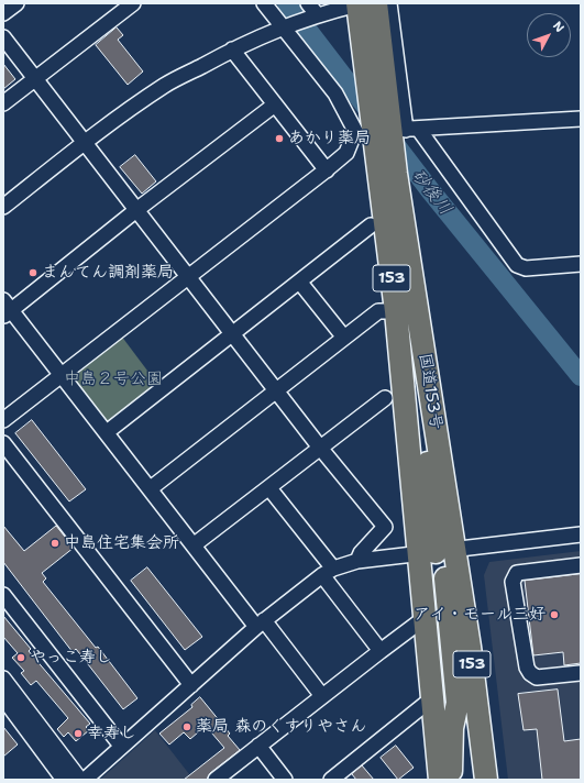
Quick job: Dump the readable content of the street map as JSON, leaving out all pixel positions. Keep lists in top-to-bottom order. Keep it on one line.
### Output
{"streets":{"highway":["153","国道153号"]},"crossings":[["153","国道153号"]],"water":["砂後川"],"parks":["中島２号公園"],"places":["あかり薬局","まんてん調剤薬局","中島住宅集会所","アイ・モール三好","やっこ寿し","薬局 森のくすりやさん","幸寿し"],"north":"top right"}
